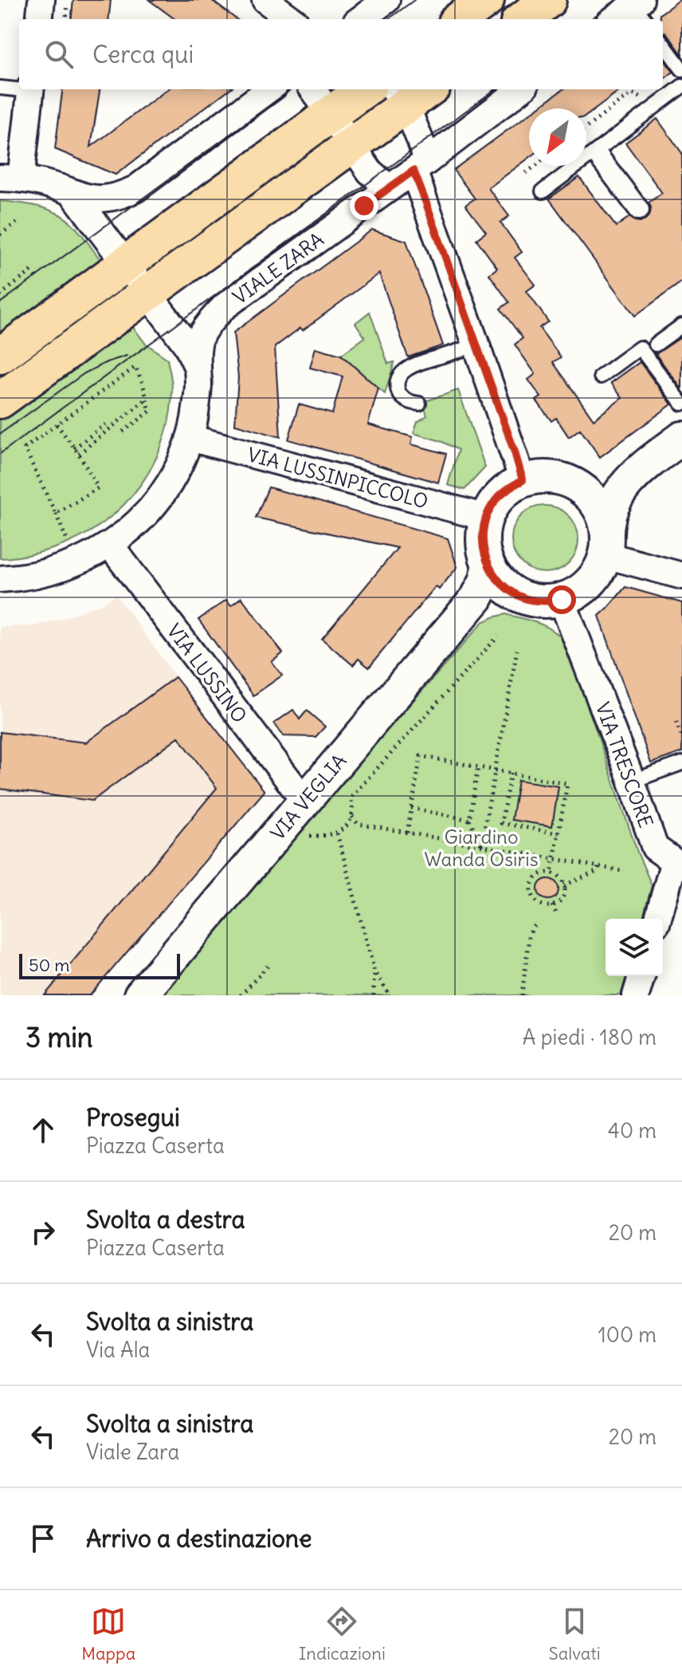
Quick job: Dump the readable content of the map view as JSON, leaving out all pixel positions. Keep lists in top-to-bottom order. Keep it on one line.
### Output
{"streets":{"street":["VIALE ZARA","VIA LUSSINPICCOLO","VIA LUSSINO","VIA TRESCORE","VIA VEGLIA"]},"crossings":[["VIALE ZARA","VIA LUSSINPICCOLO"],["VIALE ZARA","VIA LUSSINO"],["VIA LUSSINPICCOLO","VIA TRESCORE"],["VIA LUSSINPICCOLO","VIA VEGLIA"],["VIA LUSSINO","VIA VEGLIA"],["VIA TRESCORE","VIA VEGLIA"]],"parks":["Giardino Wanda Osiris"],"scale_bar":"50 m","north":"bottom left","page":{"search":"Cerca qui","scale":"50 m","heading":["3 min","A piedi · 180 m"],"list":[["Prosegui","Piazza Caserta","40 m"],["Svolta a destra","Piazza Caserta","20 m"],["Svolta a sinistra","Via Ala","100 m"],["Svolta a sinistra","Viale Zara","20 m"],"Arrivo a destinazione"],"nav":["Mappa","Indicazioni","Salvati"]}}
